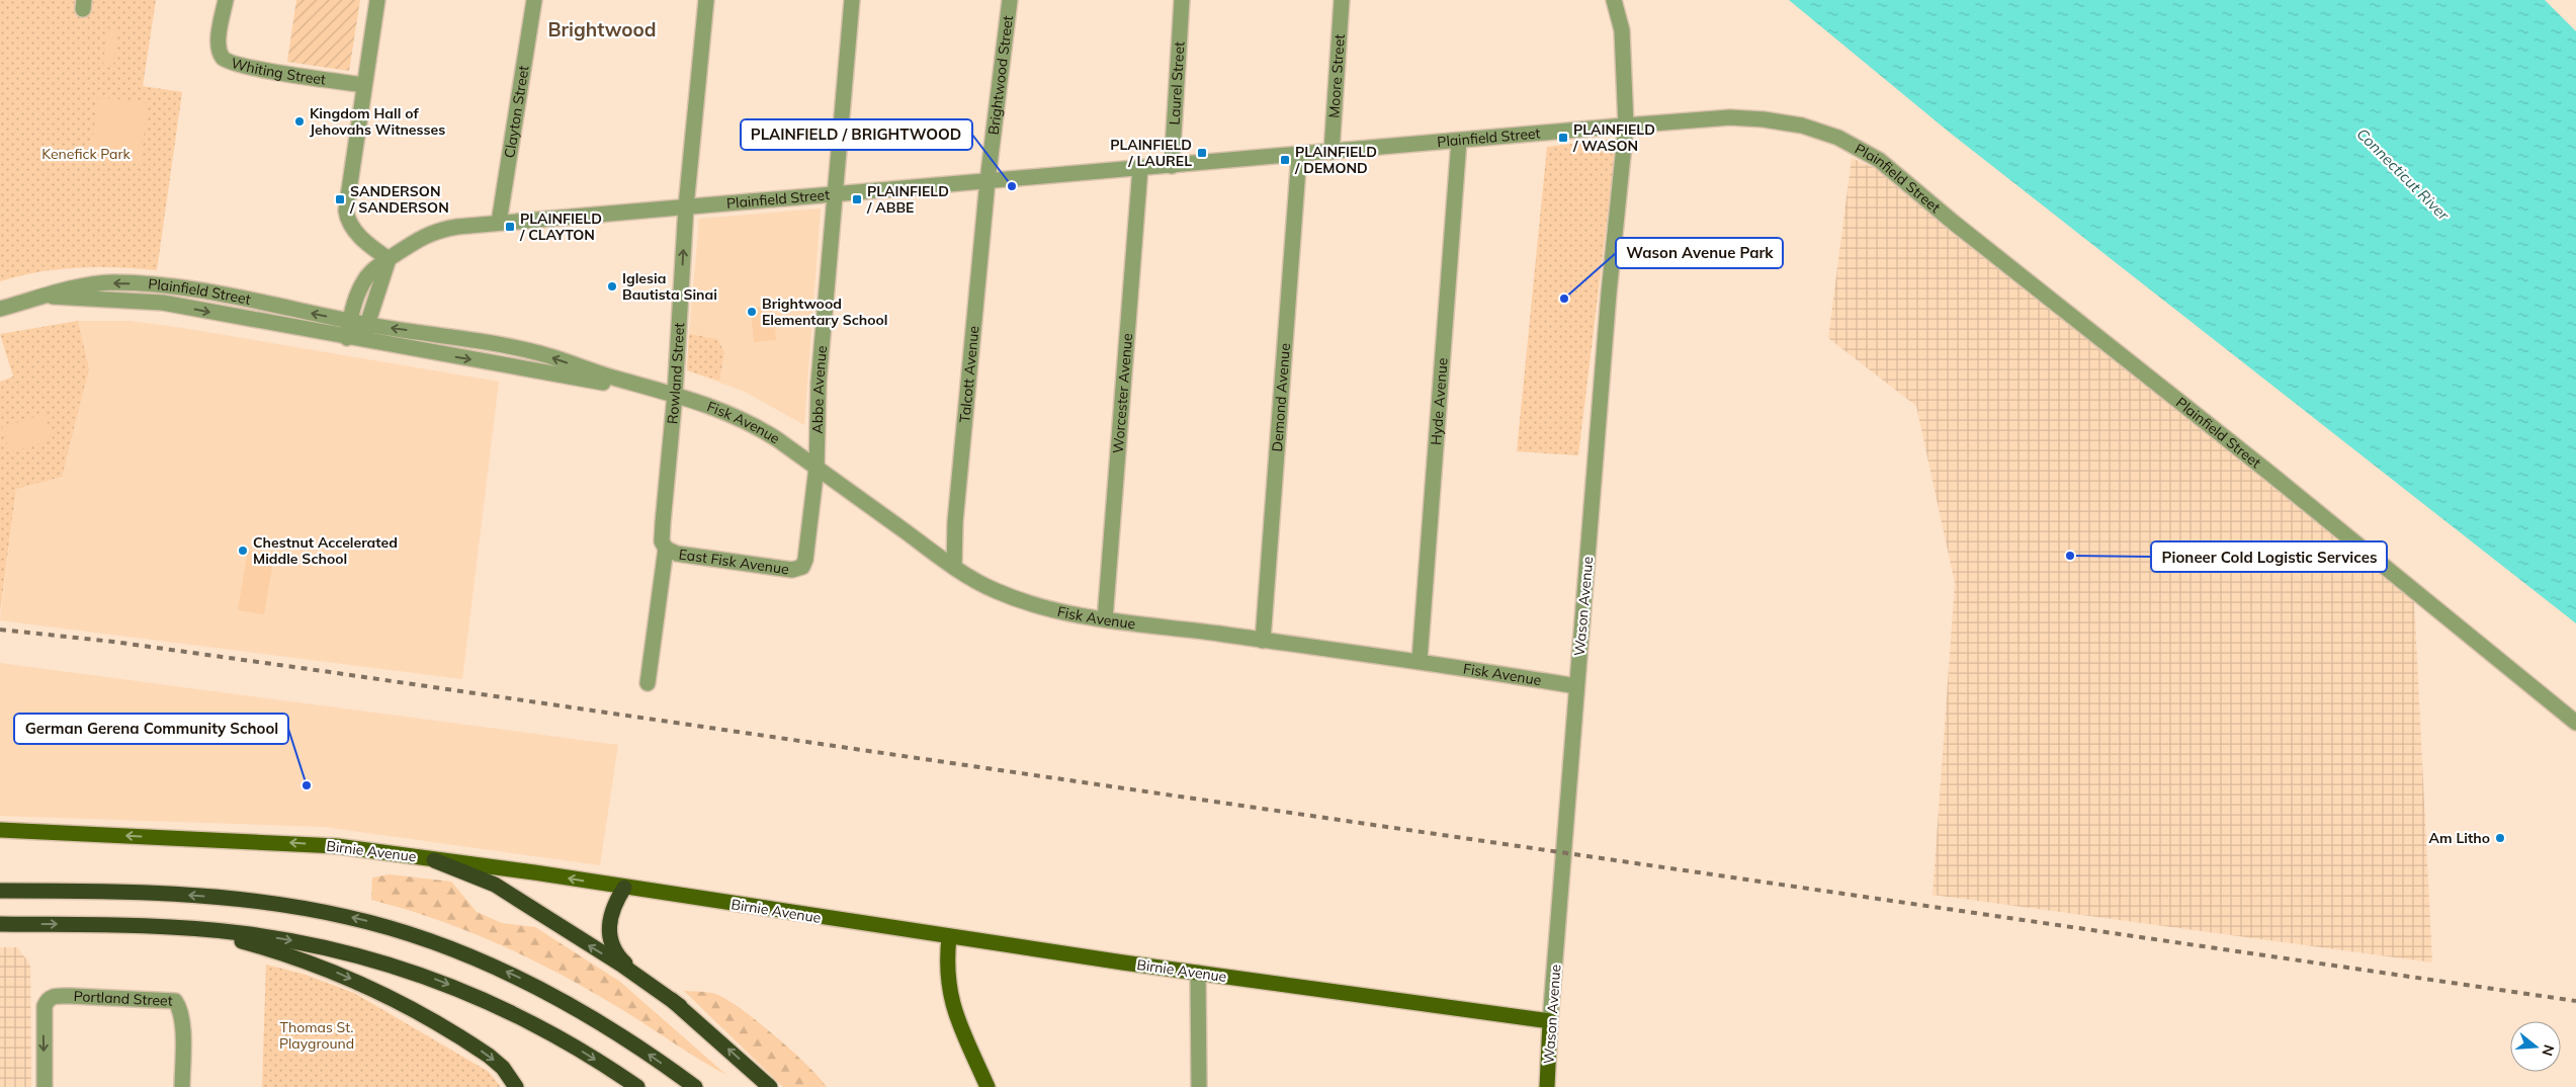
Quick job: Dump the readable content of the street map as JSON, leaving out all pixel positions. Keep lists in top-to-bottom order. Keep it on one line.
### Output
{"streets":{"main road":["Wason Avenue","Birnie Avenue"],"street":["Whiting Street","Brightwood Street","Moore Street","Laurel Street","Clayton Street","Plainfield Street","Rowland Street","Talcott Avenue","Abbe Avenue","Worcester Avenue","Demond Avenue","Hyde Avenue","Fisk Avenue","East Fisk Avenue","Portland Street"]},"crossings":[["Brightwood Street","Plainfield Street"],["Brightwood Street","Talcott Avenue"],["Moore Street","Plainfield Street"],["Laurel Street","Plainfield Street"],["Clayton Street","Plainfield Street"],["Plainfield Street","Rowland Street"],["Plainfield Street","Talcott Avenue"],["Plainfield Street","Abbe Avenue"],["Plainfield Street","Worcester Avenue"],["Plainfield Street","Demond Avenue"],["Plainfield Street","Hyde Avenue"],["Plainfield Street","Fisk Avenue"],["Plainfield Street","Wason Avenue"],["Rowland Street","Fisk Avenue"],["Rowland Street","East Fisk Avenue"],["Talcott Avenue","Fisk Avenue"],["Abbe Avenue","Fisk Avenue"],["Abbe Avenue","East Fisk Avenue"],["Worcester Avenue","Fisk Avenue"],["Demond Avenue","Fisk Avenue"],["Hyde Avenue","Fisk Avenue"],["Fisk Avenue","Wason Avenue"],["Wason Avenue","Birnie Avenue"]],"one_way":["Birnie Avenue"],"districts":["Brightwood"],"water":["Connecticut River"],"parks":["Kenefick Park","Thomas St. Playground"],"places":{"other":["Kingdom Hall of Jehovahs Witnesses","PLAINFIELD / BRIGHTWOOD","Iglesia Bautista Sinai","Wason Avenue Park","Brightwood Elementary School","Chestnut Accelerated Middle School","Pioneer Cold Logistic Services","German Gerena Community School","Am Litho"],"transit":["PLAINFIELD / WASON","PLAINFIELD / LAUREL","PLAINFIELD / DEMOND","SANDERSON / SANDERSON","PLAINFIELD / ABBE","PLAINFIELD / CLAYTON"]},"north":"right"}
